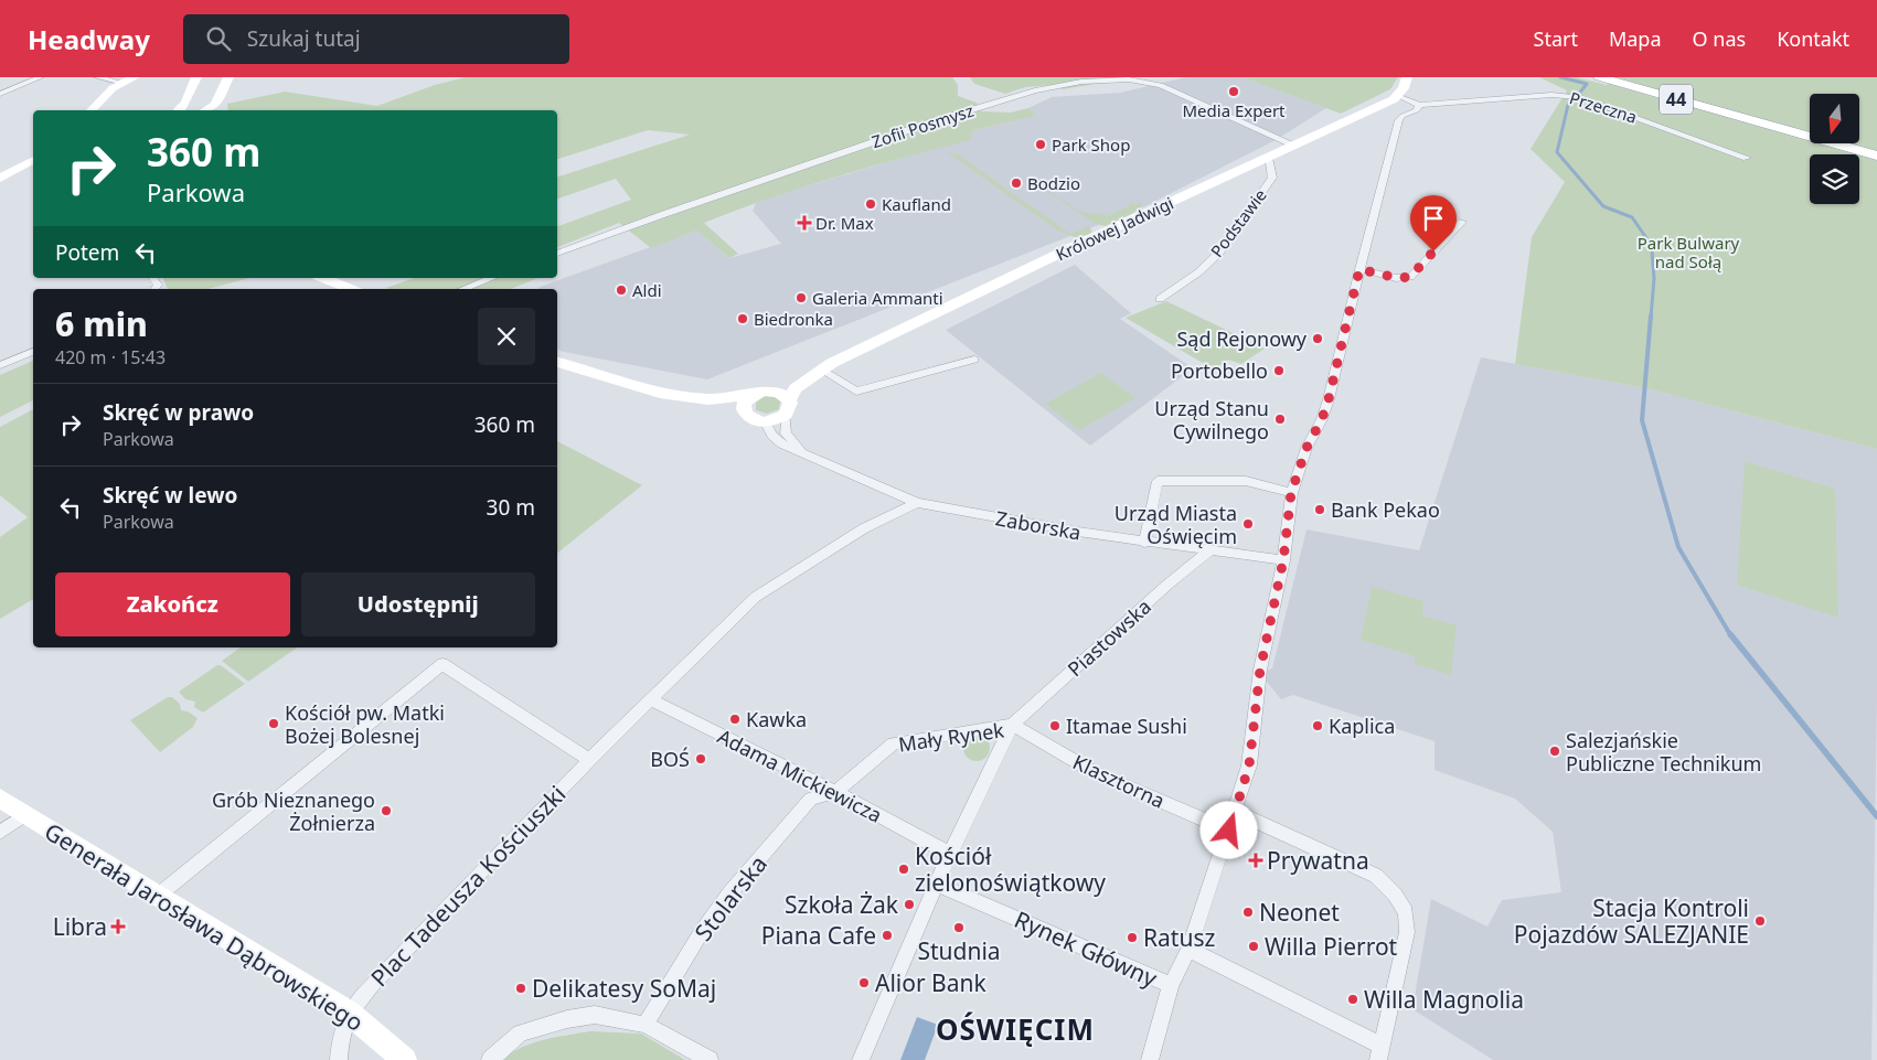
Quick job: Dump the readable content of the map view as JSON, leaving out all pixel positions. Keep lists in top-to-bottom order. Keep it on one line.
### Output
{"streets":{"main road":["44"],"street":["Przeczna","Zofii Posmysz","Podstawie","Królowej Jadwigi","Zaborska","Piastowska","Mały Rynek","Adama Mickiewicza","Klasztorna","Plac Tadeusza Kościuszki","Stolarska","Generała Jarosława Dąbrowskiego","Rynek Główny"]},"crossings":[["Przeczna","Rynek Główny"],["Zofii Posmysz","Królowej Jadwigi"],["Podstawie","Królowej Jadwigi"],["Królowej Jadwigi","Zaborska"],["Zaborska","Piastowska"],["Zaborska","Plac Tadeusza Kościuszki"],["Zaborska","Rynek Główny"],["Piastowska","Mały Rynek"],["Piastowska","Klasztorna"],["Mały Rynek","Adama Mickiewicza"],["Mały Rynek","Klasztorna"],["Mały Rynek","Stolarska"],["Mały Rynek","Rynek Główny"],["Adama Mickiewicza","Plac Tadeusza Kościuszki"],["Adama Mickiewicza","Stolarska"],["Klasztorna","Rynek Główny"],["Plac Tadeusza Kościuszki","Generała Jarosława Dąbrowskiego"]],"districts":["OŚWIĘCIM"],"parks":["Park Bulwary nad Sołą"],"places":{"other":["Media Expert","Park Shop","Bodzio","Kaufland","Aldi","Galeria Ammanti","Biedronka","Sąd Rejonowy","Portobello","Urząd Stanu Cywilnego","Bank Pekao","Urząd Miasta Oświęcim","Kawka","Kościół pw. Matki Bożej Bolesnej","Itamae Sushi","Kaplica","Salezjańskie Publiczne Technikum","BOŚ","Grób Nieznanego Żołnierza","Kościół zielonoświątkowy","Szkoła Żak","Neonet","Stacja Kontroli Pojazdów SALEZJANIE","Studnia","Piana Cafe","Ratusz","Willa Pierrot","Alior Bank","Delikatesy SoMaj","Willa Magnolia"],"health":["Dr. Max","Prywatna","Libra"]},"north":"bottom","page":{"header":"Headway","search":"Szukaj tutaj","nav":["Start","Mapa","O nas","Kontakt"],"turn":["360 m","Parkowa"],"then":"Potem","heading":["6 min","420 m · 15:43"],"list":[{"name":"Skręć w prawo","note":"Parkowa","value":"360 m"},{"name":"Skręć w lewo","note":"Parkowa","value":"30 m"}],"buttons":["Zakończ","Udostępnij"]}}
